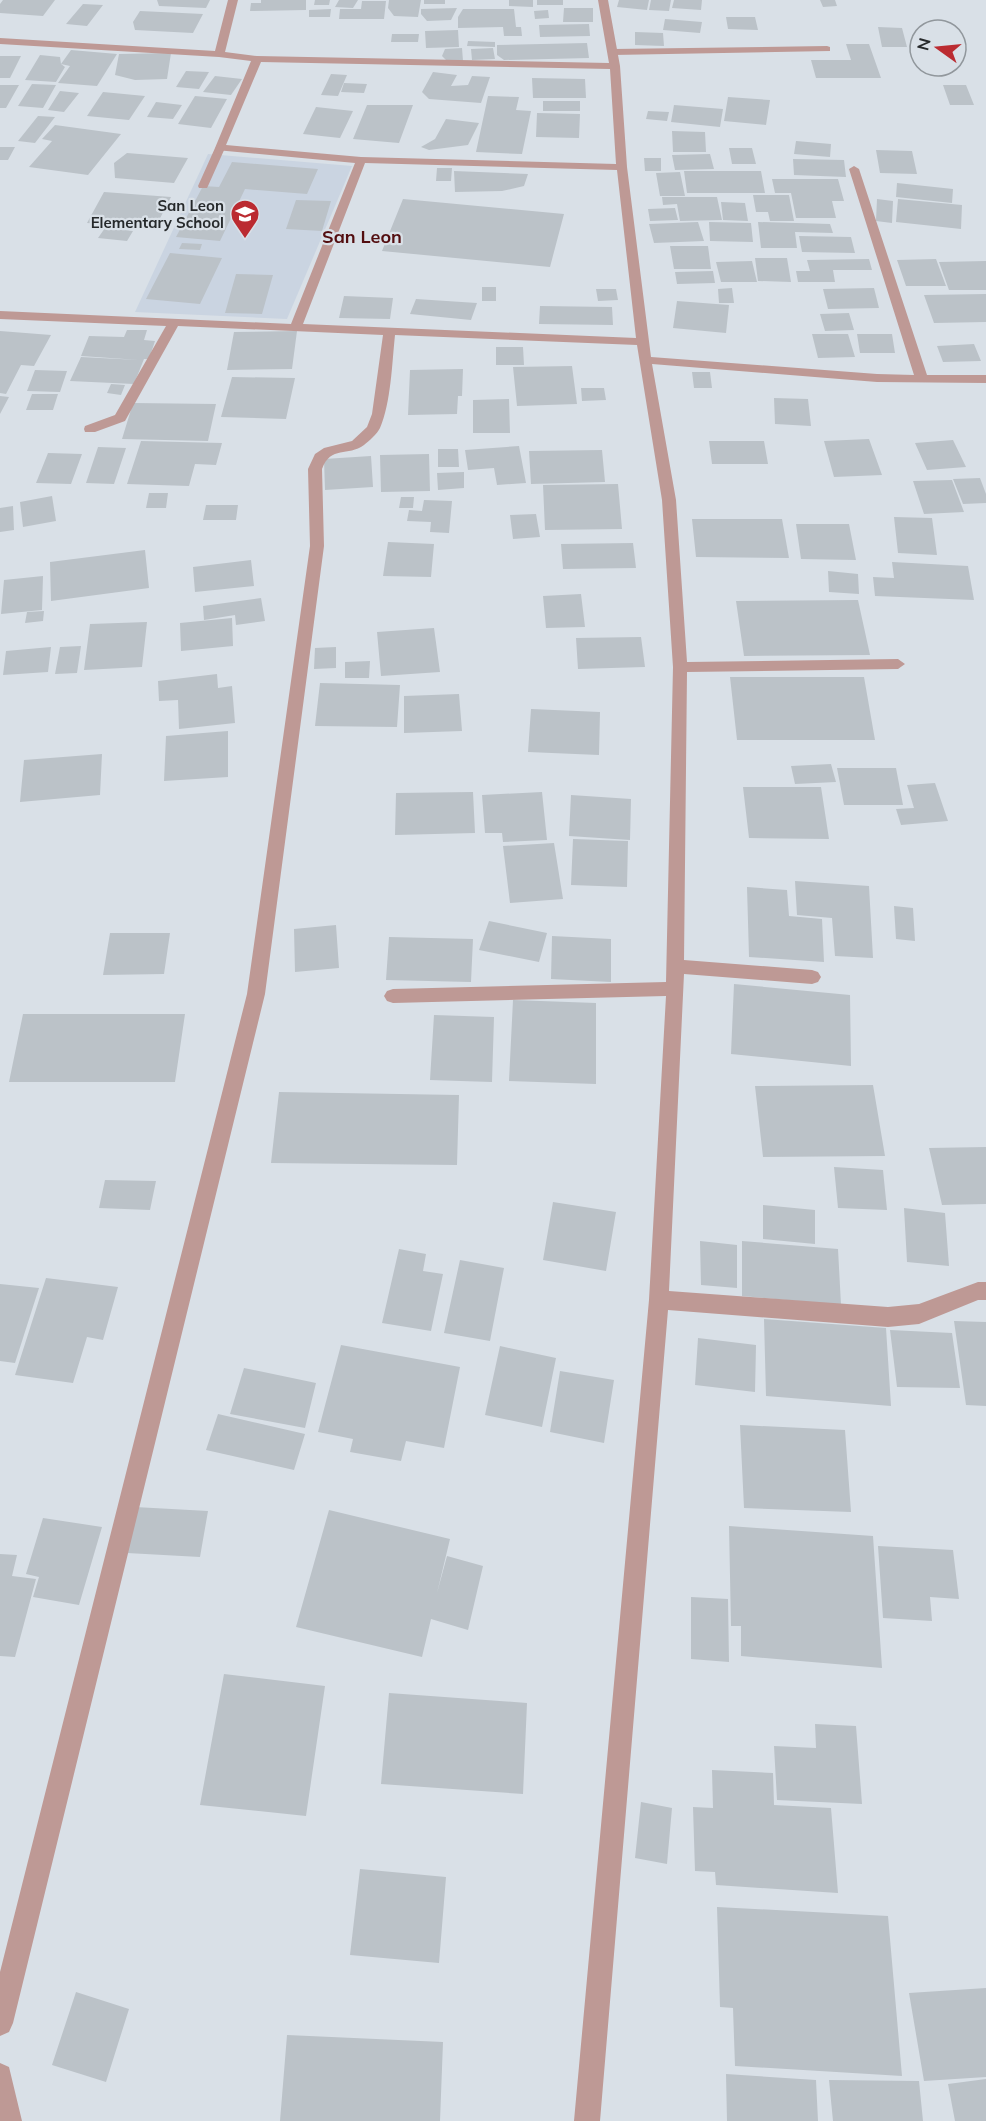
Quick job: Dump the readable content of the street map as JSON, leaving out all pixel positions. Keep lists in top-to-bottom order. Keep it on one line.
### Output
{"districts":["San Leon"],"places":{"school or university":["San Leon Elementary School"]},"north":"left"}
